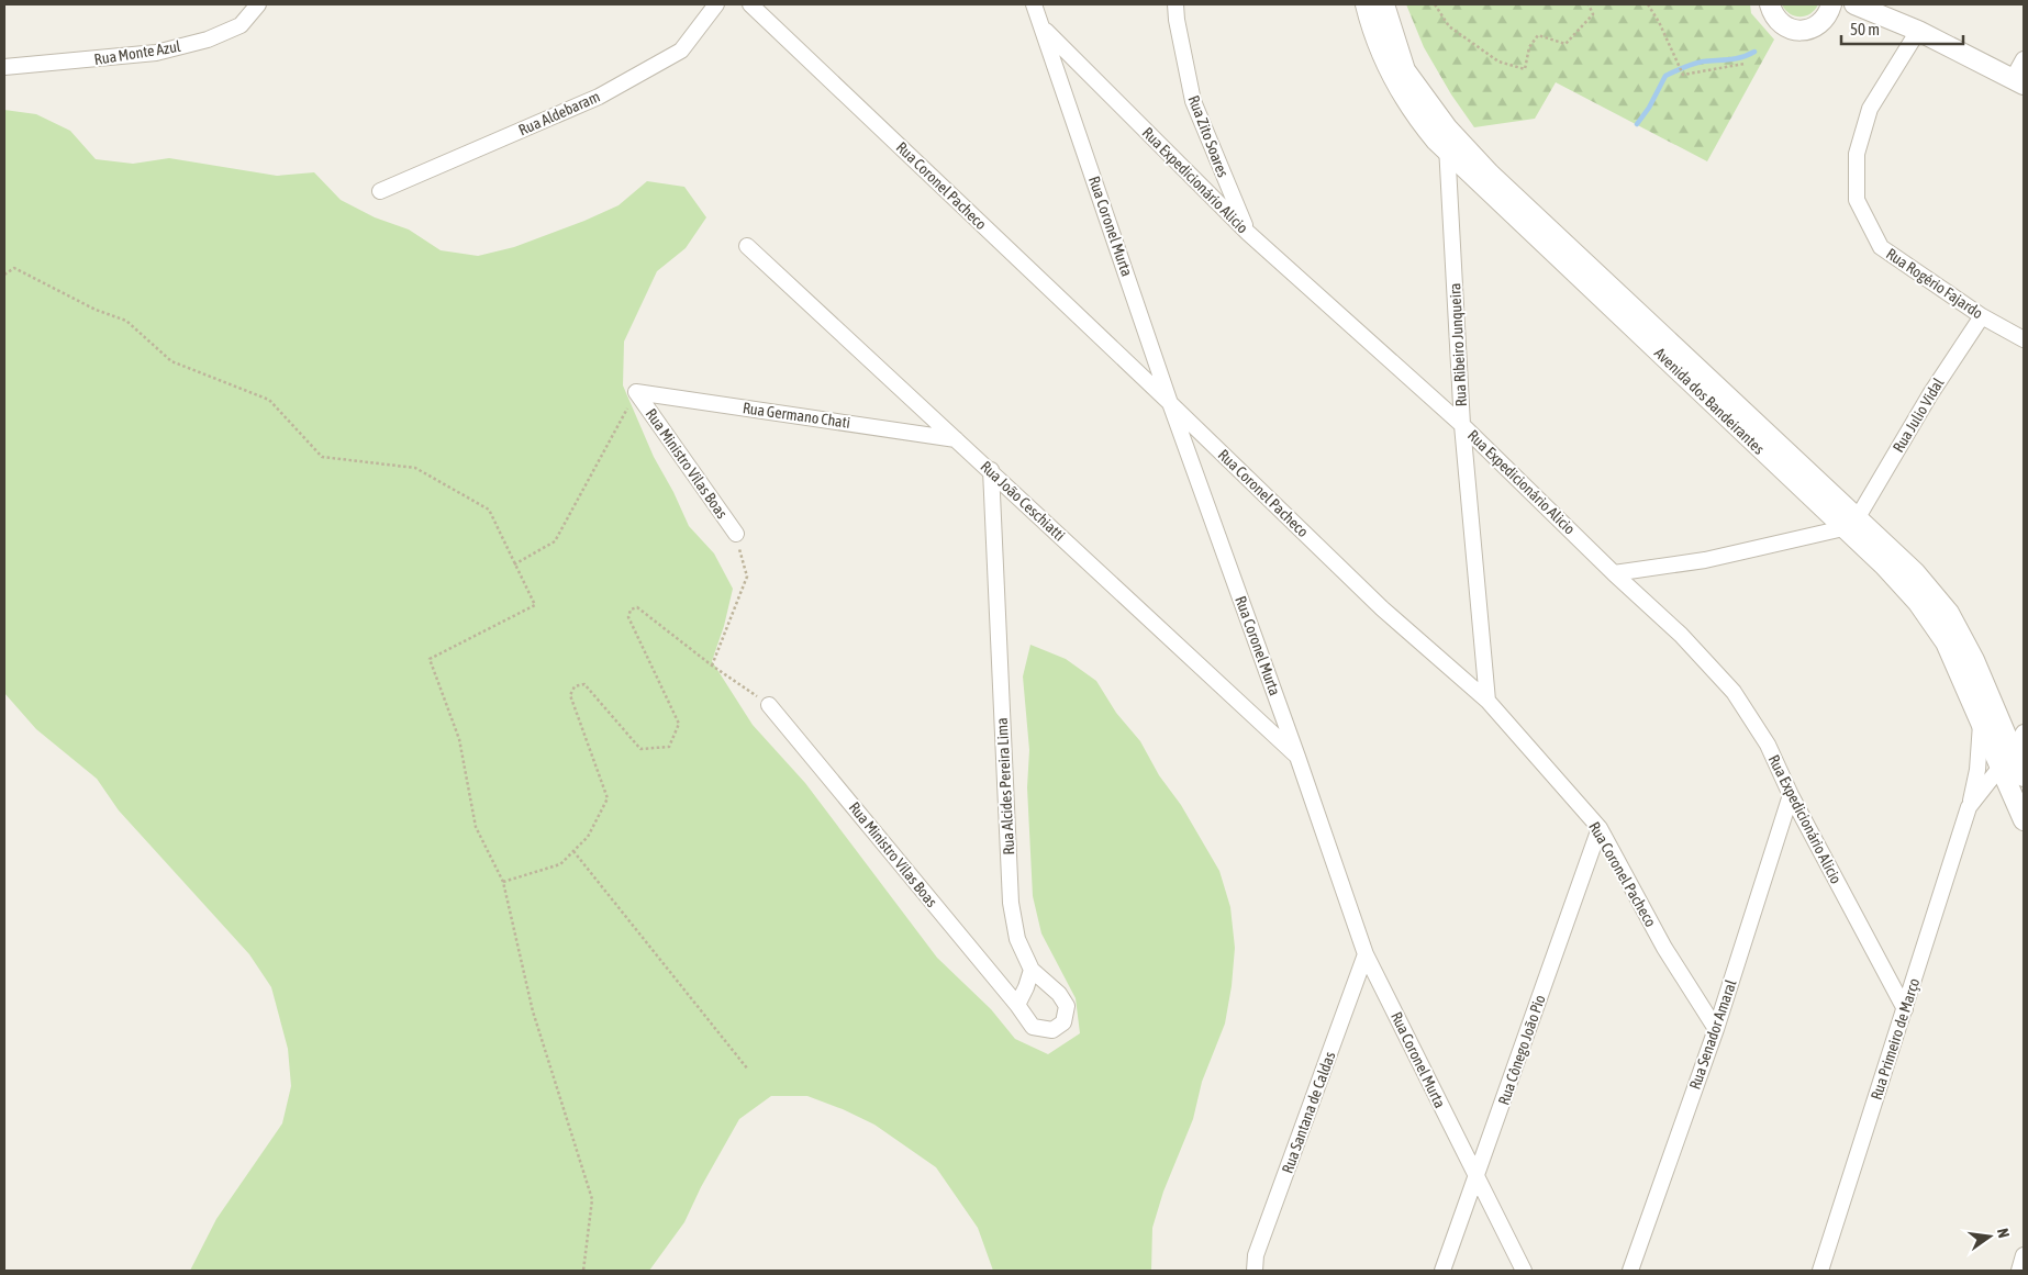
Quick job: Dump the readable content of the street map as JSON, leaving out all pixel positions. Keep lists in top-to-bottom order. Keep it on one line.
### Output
{"streets":{"street":["Rua Monte Azul","Rua Aldebaram","Rua Zito Soares","Rua Expedicionário Alicio","Rua Coronel Pacheco","Rua Coronel Murta","Rua Rogério Fajardo","Rua Ribeiro Junqueira","Avenida dos Bandeirantes","Rua Germano Chati","Rua Julio Vidal","Rua Ministro Vilas Boas","Rua João Ceschiatti","Rua Alcides Pereira Lima","Rua Senador Amaral","Rua Primeiro de Março","Rua Cônego João Pio","Rua Santana de Caldas"]},"crossings":[["Rua Zito Soares","Rua Expedicionário Alicio"],["Rua Expedicionário Alicio","Rua Coronel Murta"],["Rua Expedicionário Alicio","Rua Ribeiro Junqueira"],["Rua Expedicionário Alicio","Rua Senador Amaral"],["Rua Expedicionário Alicio","Rua Primeiro de Março"],["Rua Coronel Pacheco","Rua Coronel Murta"],["Rua Coronel Pacheco","Rua Ribeiro Junqueira"],["Rua Coronel Pacheco","Rua Senador Amaral"],["Rua Coronel Pacheco","Rua Cônego João Pio"],["Rua Coronel Murta","Rua João Ceschiatti"],["Rua Coronel Murta","Rua Cônego João Pio"],["Rua Coronel Murta","Rua Santana de Caldas"],["Rua Rogério Fajardo","Rua Julio Vidal"],["Rua Ribeiro Junqueira","Avenida dos Bandeirantes"],["Avenida dos Bandeirantes","Rua Julio Vidal"],["Avenida dos Bandeirantes","Rua Primeiro de Março"],["Rua Germano Chati","Rua Ministro Vilas Boas"],["Rua Germano Chati","Rua João Ceschiatti"],["Rua Ministro Vilas Boas","Rua Alcides Pereira Lima"],["Rua João Ceschiatti","Rua Alcides Pereira Lima"]],"scale_bar":"50 m","north":"right"}
